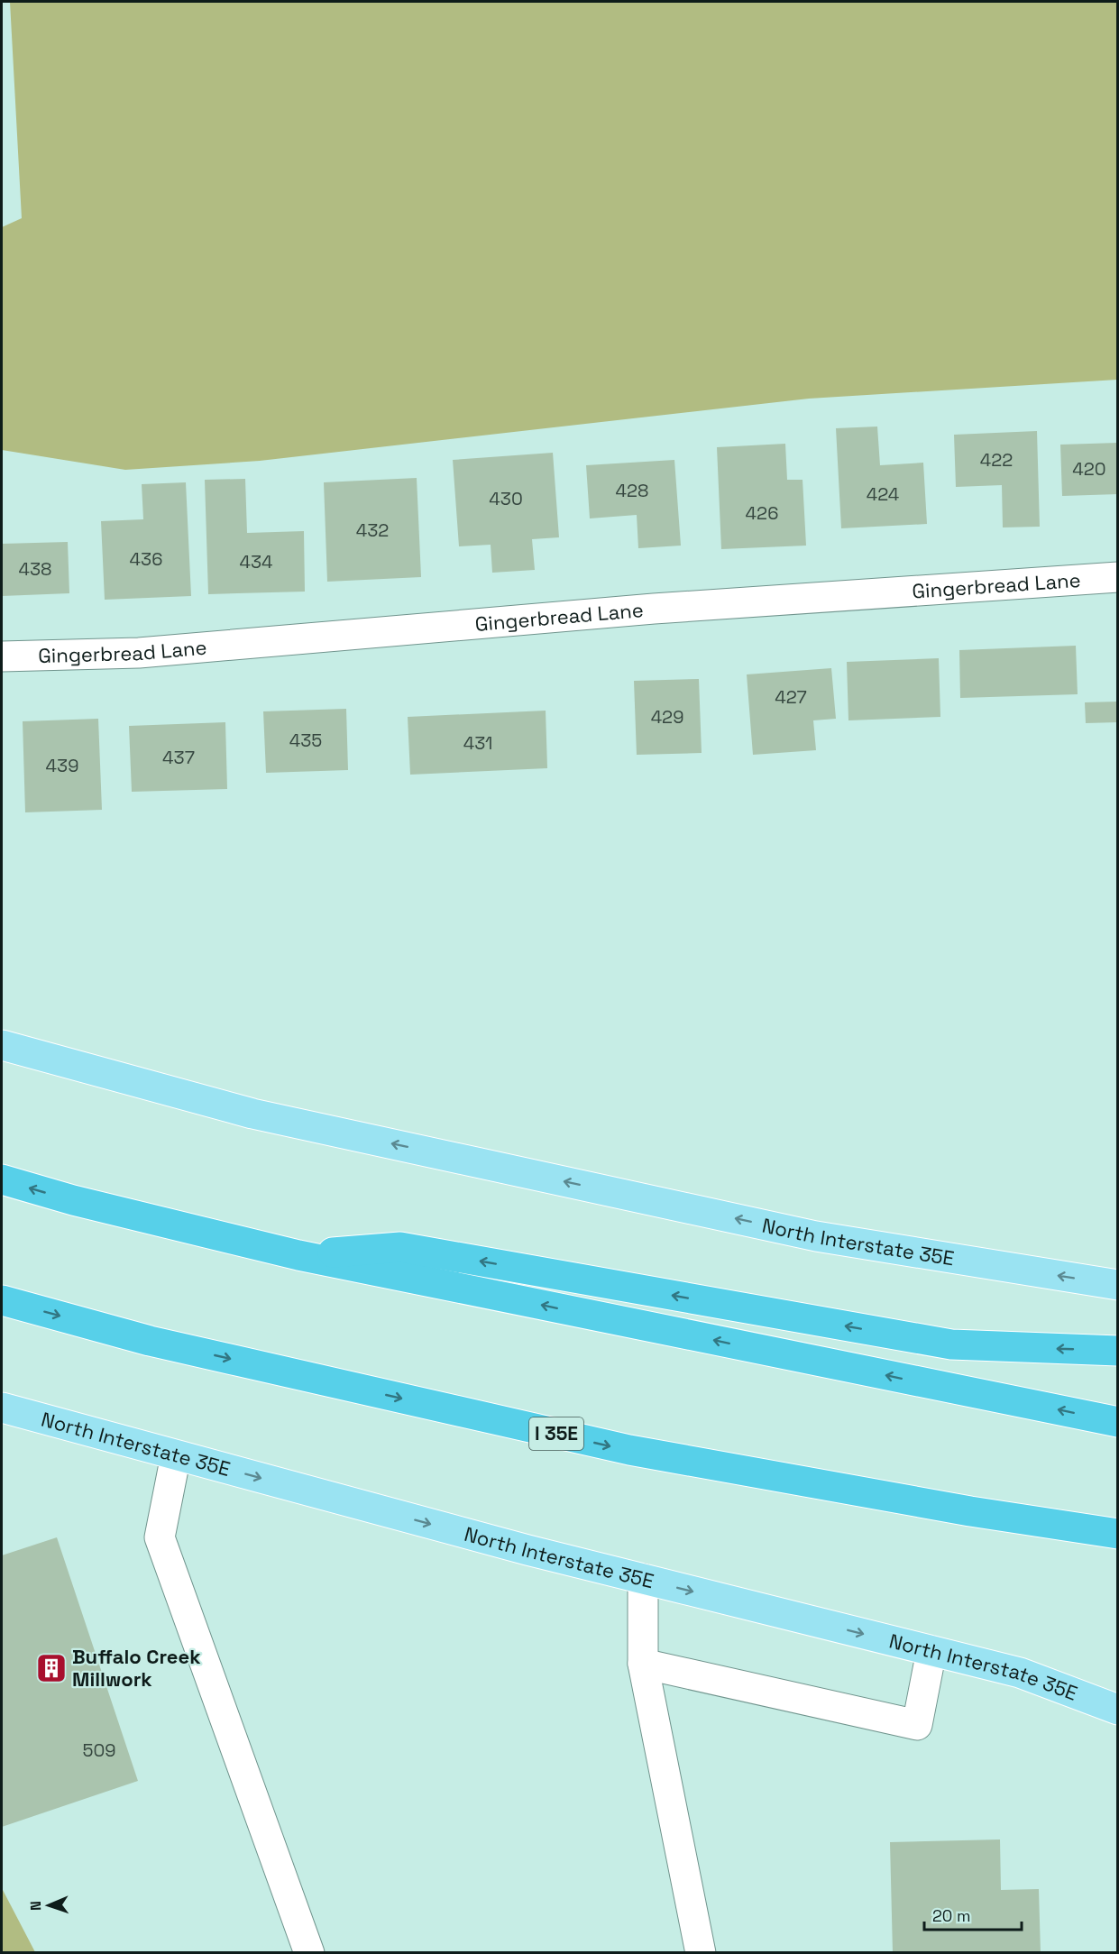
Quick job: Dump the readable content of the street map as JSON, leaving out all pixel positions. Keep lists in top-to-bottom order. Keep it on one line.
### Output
{"streets":{"highway":["I 35E"],"main road":["North Interstate 35E"],"street":["Gingerbread Lane"]},"places":{"building":["Buffalo Creek Millwork"]},"house_numbers":["422","420","428","424","430","426","432","436","434","438","427","429","435","431","437","439","509"],"scale_bar":"20 m","north":"left"}
